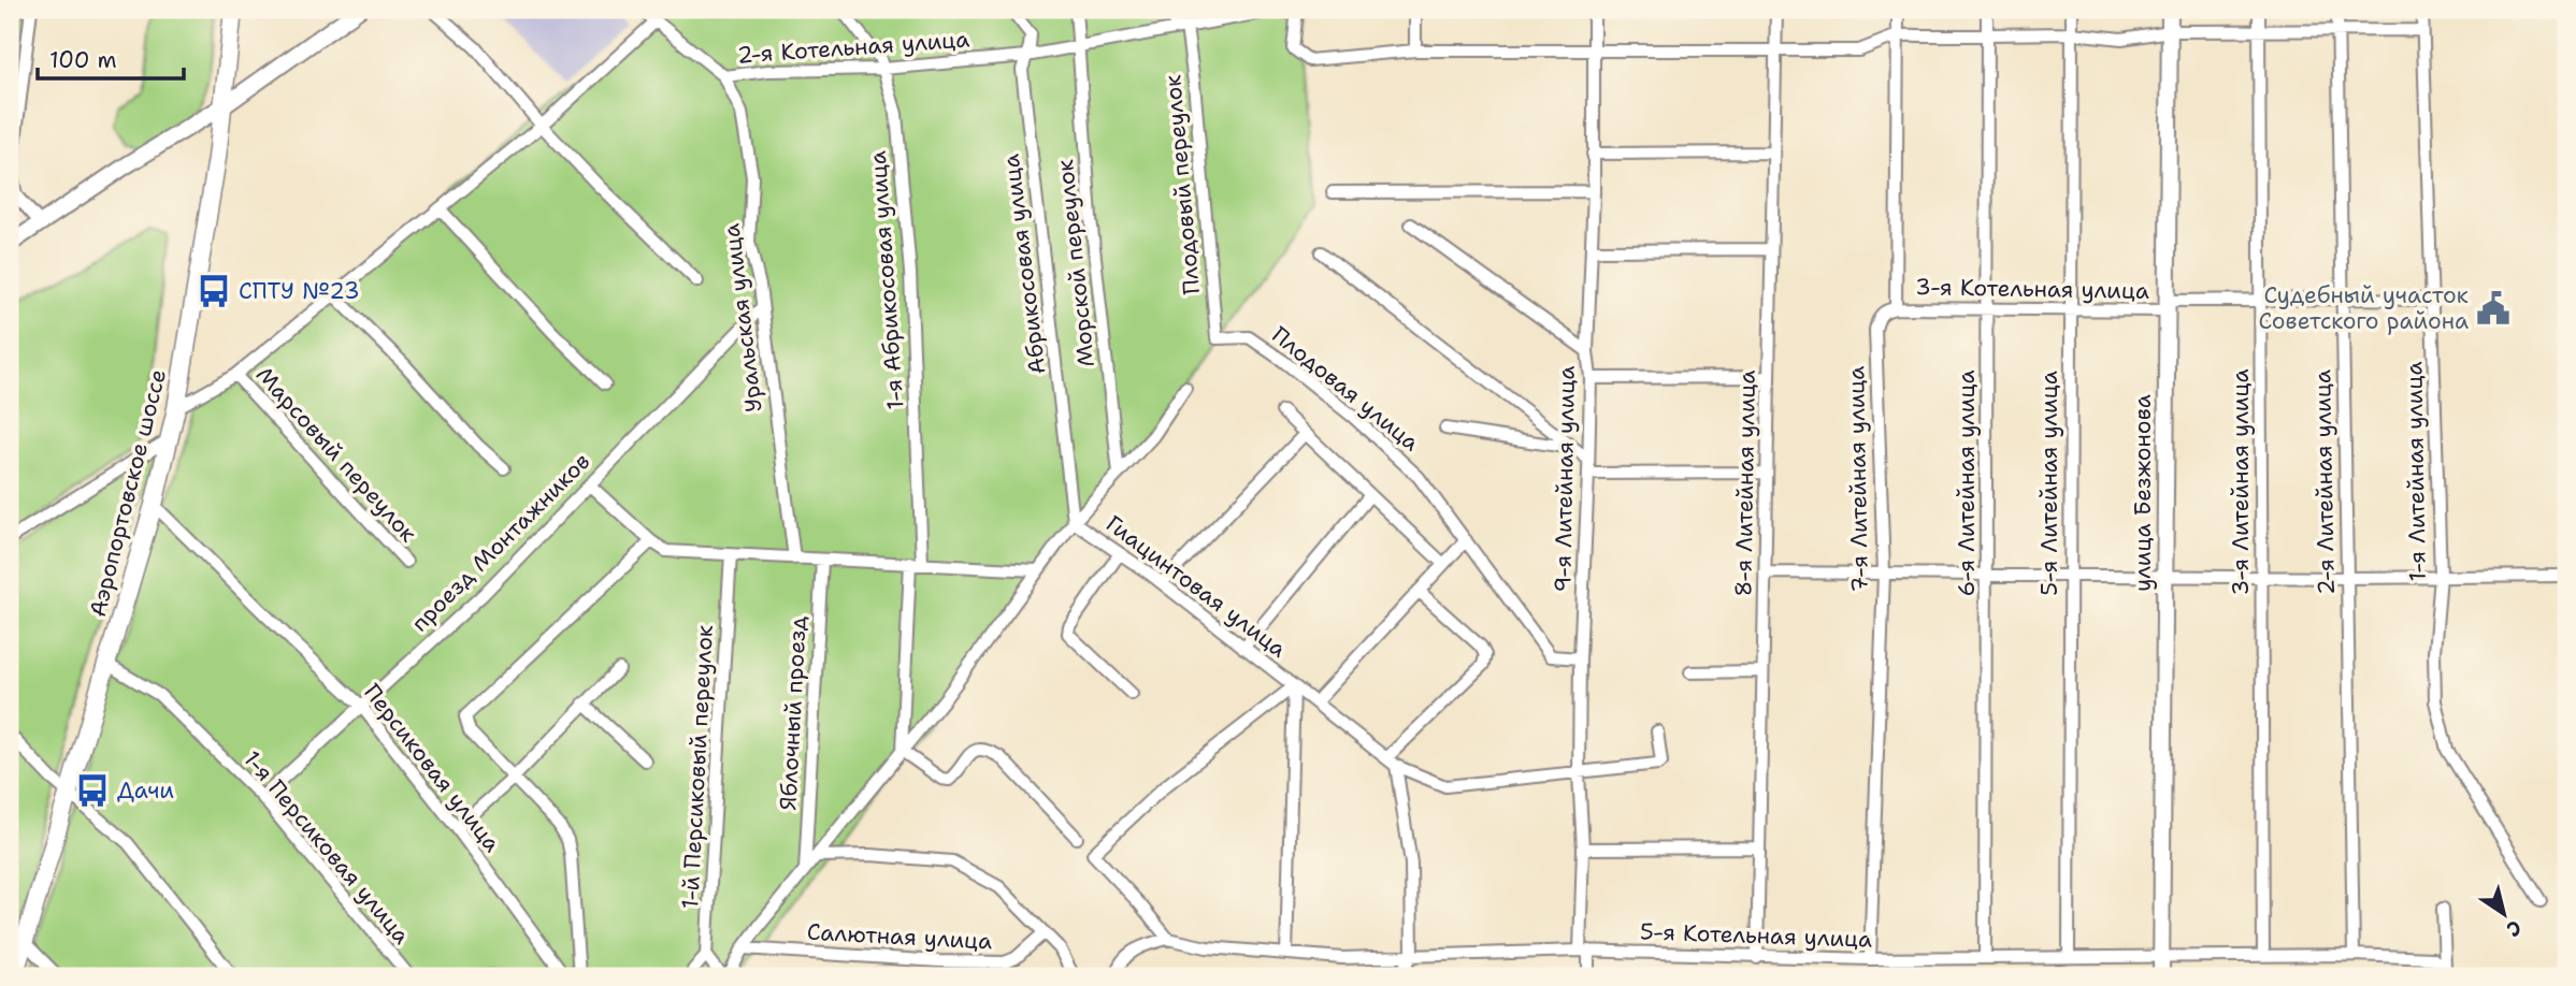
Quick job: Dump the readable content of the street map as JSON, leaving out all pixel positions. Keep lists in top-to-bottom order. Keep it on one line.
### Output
{"streets":{"main road":["Аэропортовское шоссе"],"street":["2-я Котельная улица","Плодовый переулок","Морской переулок","Абрикосовая улица","1-я Абрикосовая улица","3-я Котельная улица","Уральская улица","Плодовая улица","Марсовый переулок","1-я Литейная улица","9-я Литейная улица","7-я Литейная улица","3-я Литейная улица","2-я Литейная улица","8-я Литейная улица","6-я Литейная улица","5-я Литейная улица","улица Безжонова","проезд Монтажников","Гиацинтовая улица","Яблочный проезд","1-й Персиковый переулок","Персиковая улица","1-я Персиковая улица","5-я Котельная улица","Салютная улица"]},"crossings":[["2-я Котельная улица","Плодовый переулок"],["2-я Котельная улица","Морской переулок"],["2-я Котельная улица","Абрикосовая улица"],["2-я Котельная улица","1-я Абрикосовая улица"],["2-я Котельная улица","Уральская улица"],["2-я Котельная улица","1-я Литейная улица"],["2-я Котельная улица","9-я Литейная улица"],["2-я Котельная улица","3-я Литейная улица"],["2-я Котельная улица","2-я Литейная улица"],["2-я Котельная улица","8-я Литейная улица"],["2-я Котельная улица","6-я Литейная улица"],["2-я Котельная улица","5-я Литейная улица"],["2-я Котельная улица","улица Безжонова"],["Плодовый переулок","Плодовая улица"],["Абрикосовая улица","Гиацинтовая улица"],["3-я Котельная улица","1-я Литейная улица"],["3-я Котельная улица","7-я Литейная улица"],["3-я Котельная улица","3-я Литейная улица"],["3-я Котельная улица","2-я Литейная улица"],["3-я Котельная улица","6-я Литейная улица"],["3-я Котельная улица","5-я Литейная улица"],["3-я Котельная улица","улица Безжонова"],["Уральская улица","проезд Монтажников"],["Плодовая улица","9-я Литейная улица"],["9-я Литейная улица","Гиацинтовая улица"],["9-я Литейная улица","5-я Котельная улица"],["7-я Литейная улица","5-я Котельная улица"],["3-я Литейная улица","5-я Котельная улица"],["2-я Литейная улица","5-я Котельная улица"],["8-я Литейная улица","5-я Котельная улица"],["6-я Литейная улица","5-я Котельная улица"],["5-я Литейная улица","5-я Котельная улица"],["Аэропортовское шоссе","Персиковая улица"],["Аэропортовское шоссе","1-я Персиковая улица"],["улица Безжонова","5-я Котельная улица"],["проезд Монтажников","Персиковая улица"],["проезд Монтажников","1-я Персиковая улица"],["Гиацинтовая улица","5-я Котельная улица"]],"places":{"bus stop":["СПТУ №23","Дачи"],"public building":["Судебный участок Советского района"]},"scale_bar":"100 m","north":"bottom right"}
